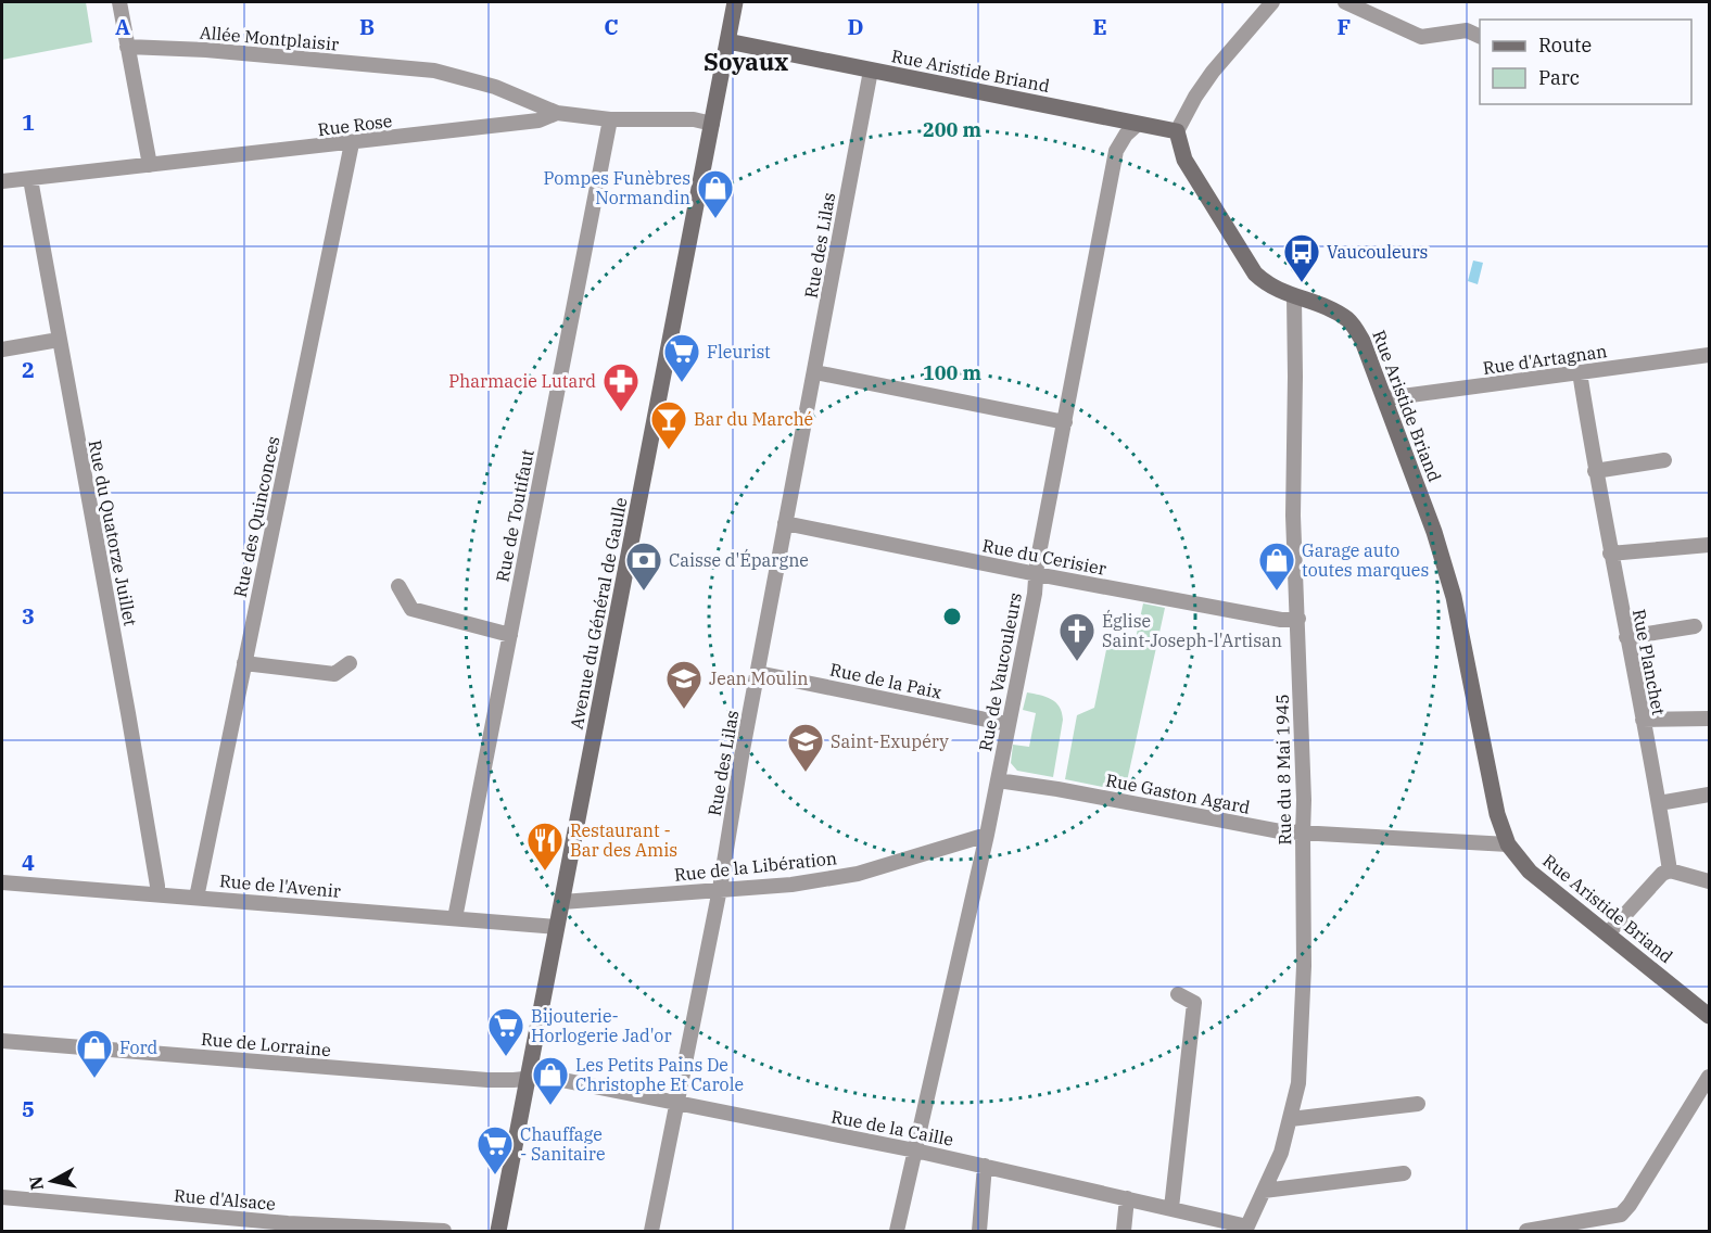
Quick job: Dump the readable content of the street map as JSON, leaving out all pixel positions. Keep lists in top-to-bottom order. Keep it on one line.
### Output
{"streets":{"street":["Allée Montplaisir","Rue Aristide Briand","Rue Rose","Rue des Lilas","Rue d'Artagnan","Rue de Toutifaut","Rue des Quinconces","Rue du Quatorze Juillet","Rue du Cerisier","Avenue du Général de Gaulle","Rue Planchet","Rue de Vaucouleurs","Rue de la Paix","Rue du 8 Mai 1945","Rue Gaston Agard","Rue de la Libération","Rue de l'Avenir","Rue de Lorraine","Rue de la Caille","Rue d'Alsace"]},"crossings":[["Allée Montplaisir","Rue Rose"],["Rue Aristide Briand","Rue des Lilas"],["Rue Aristide Briand","Rue d'Artagnan"],["Rue Aristide Briand","Avenue du Général de Gaulle"],["Rue Aristide Briand","Rue de Vaucouleurs"],["Rue Aristide Briand","Rue du 8 Mai 1945"],["Rue Aristide Briand","Rue Gaston Agard"],["Rue Rose","Rue de Toutifaut"],["Rue Rose","Rue des Quinconces"],["Rue Rose","Rue du Quatorze Juillet"],["Rue Rose","Avenue du Général de Gaulle"],["Rue des Lilas","Rue du Cerisier"],["Rue des Lilas","Rue de la Paix"],["Rue des Lilas","Rue de la Libération"],["Rue des Lilas","Rue de la Caille"],["Rue d'Artagnan","Rue Planchet"],["Rue de Toutifaut","Rue de l'Avenir"],["Rue des Quinconces","Rue de l'Avenir"],["Rue du Quatorze Juillet","Rue de l'Avenir"],["Rue du Cerisier","Rue de Vaucouleurs"],["Rue du Cerisier","Rue du 8 Mai 1945"],["Avenue du Général de Gaulle","Rue de la Libération"],["Avenue du Général de Gaulle","Rue de l'Avenir"],["Avenue du Général de Gaulle","Rue de Lorraine"],["Avenue du Général de Gaulle","Rue de la Caille"],["Rue de Vaucouleurs","Rue de la Paix"],["Rue de Vaucouleurs","Rue Gaston Agard"],["Rue de Vaucouleurs","Rue de la Libération"],["Rue de Vaucouleurs","Rue de la Caille"],["Rue du 8 Mai 1945","Rue Gaston Agard"],["Rue du 8 Mai 1945","Rue de la Caille"],["Rue de Lorraine","Rue de la Caille"]],"districts":["Soyaux"],"places":{"shop":["Pompes Funèbres Normandin","Garage auto toutes marques","Ford","Les Petits Pains De Christophe Et Carole"],"bus stop":["Vaucouleurs"],"supermarket":["Fleurist","Bijouterie- Horlogerie Jad'or","Chauffage - Sanitaire"],"pharmacy":["Pharmacie Lutard"],"bar":["Bar du Marché"],"bank":["Caisse d'Épargne"],"church":["Église Saint-Joseph-l'Artisan"],"school or university":["Jean Moulin","Saint-Exupéry"],"restaurant":["Restaurant - Bar des Amis"]},"legend":["Route","Parc"],"north":"left","grid":{"columns":["A","B","C","D","E","F"],"rows":["1","2","3","4","5"]},"rings":["200 m","100 m"]}
